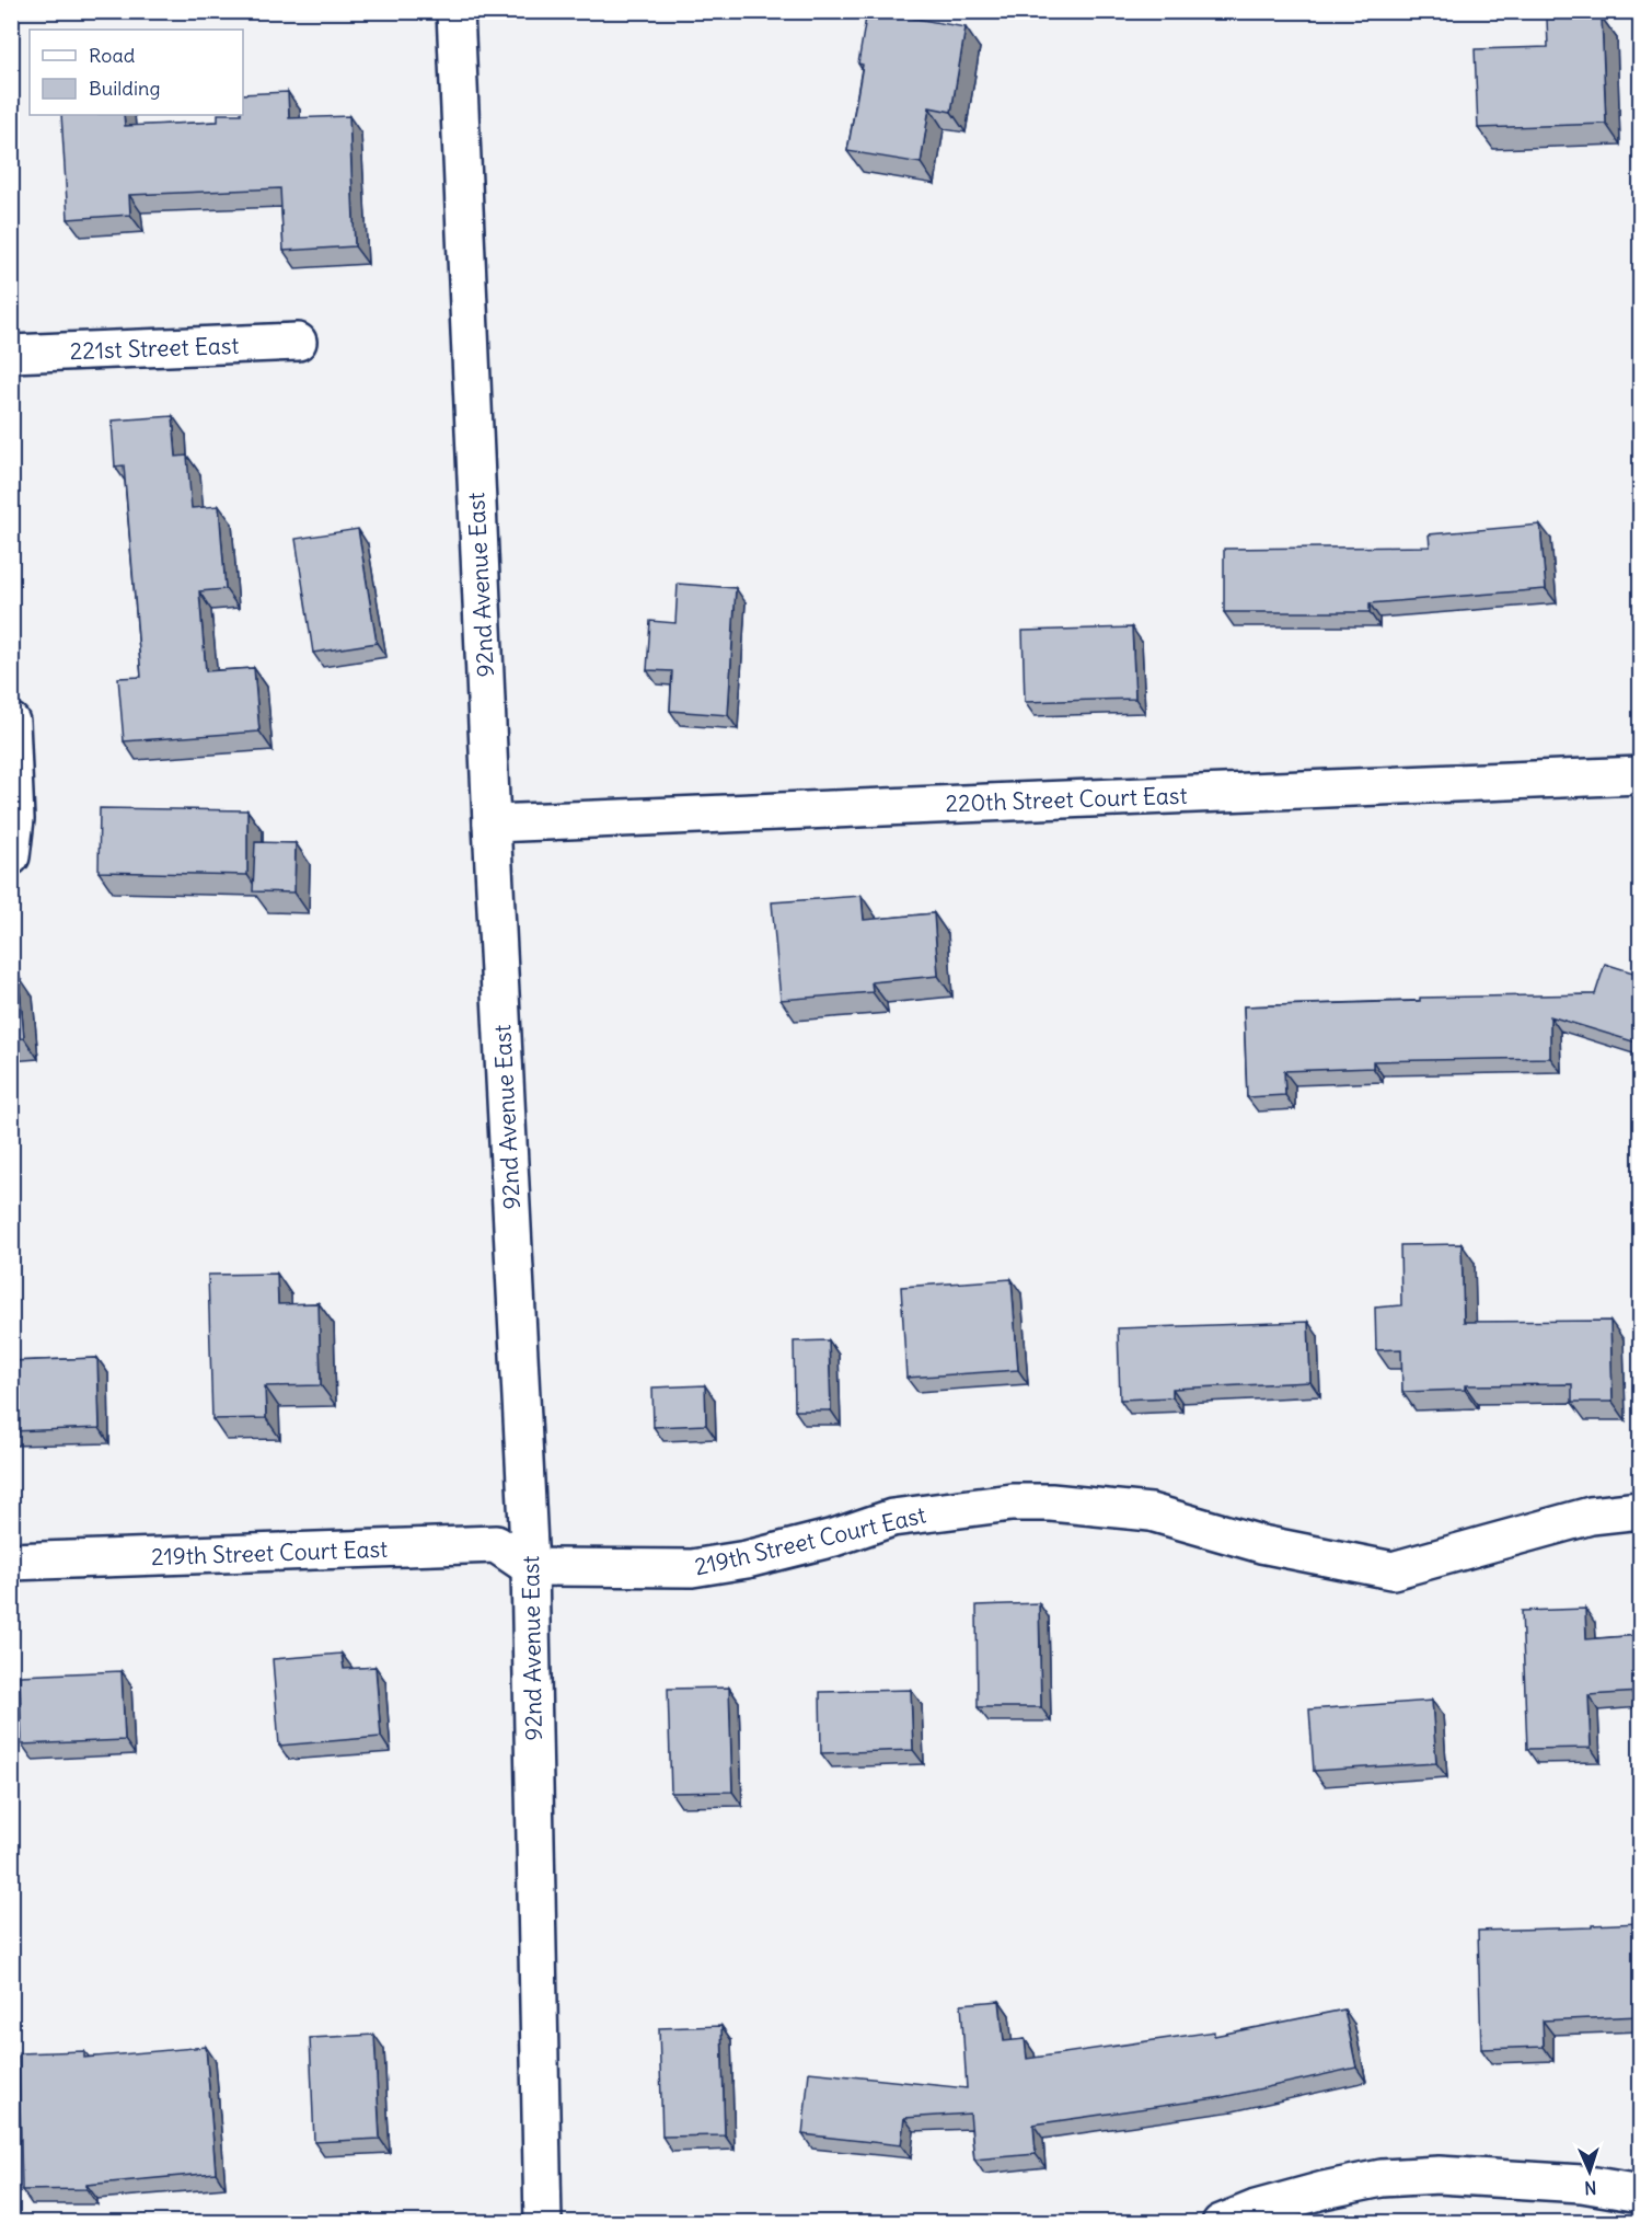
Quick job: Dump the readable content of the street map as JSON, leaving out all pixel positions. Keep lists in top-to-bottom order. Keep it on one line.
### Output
{"streets":{"street":["221st Street East","92nd Avenue East","220th Street Court East","219th Street Court East"]},"crossings":[["92nd Avenue East","220th Street Court East"],["92nd Avenue East","219th Street Court East"]],"legend":["Road","Building"],"north":"bottom"}
